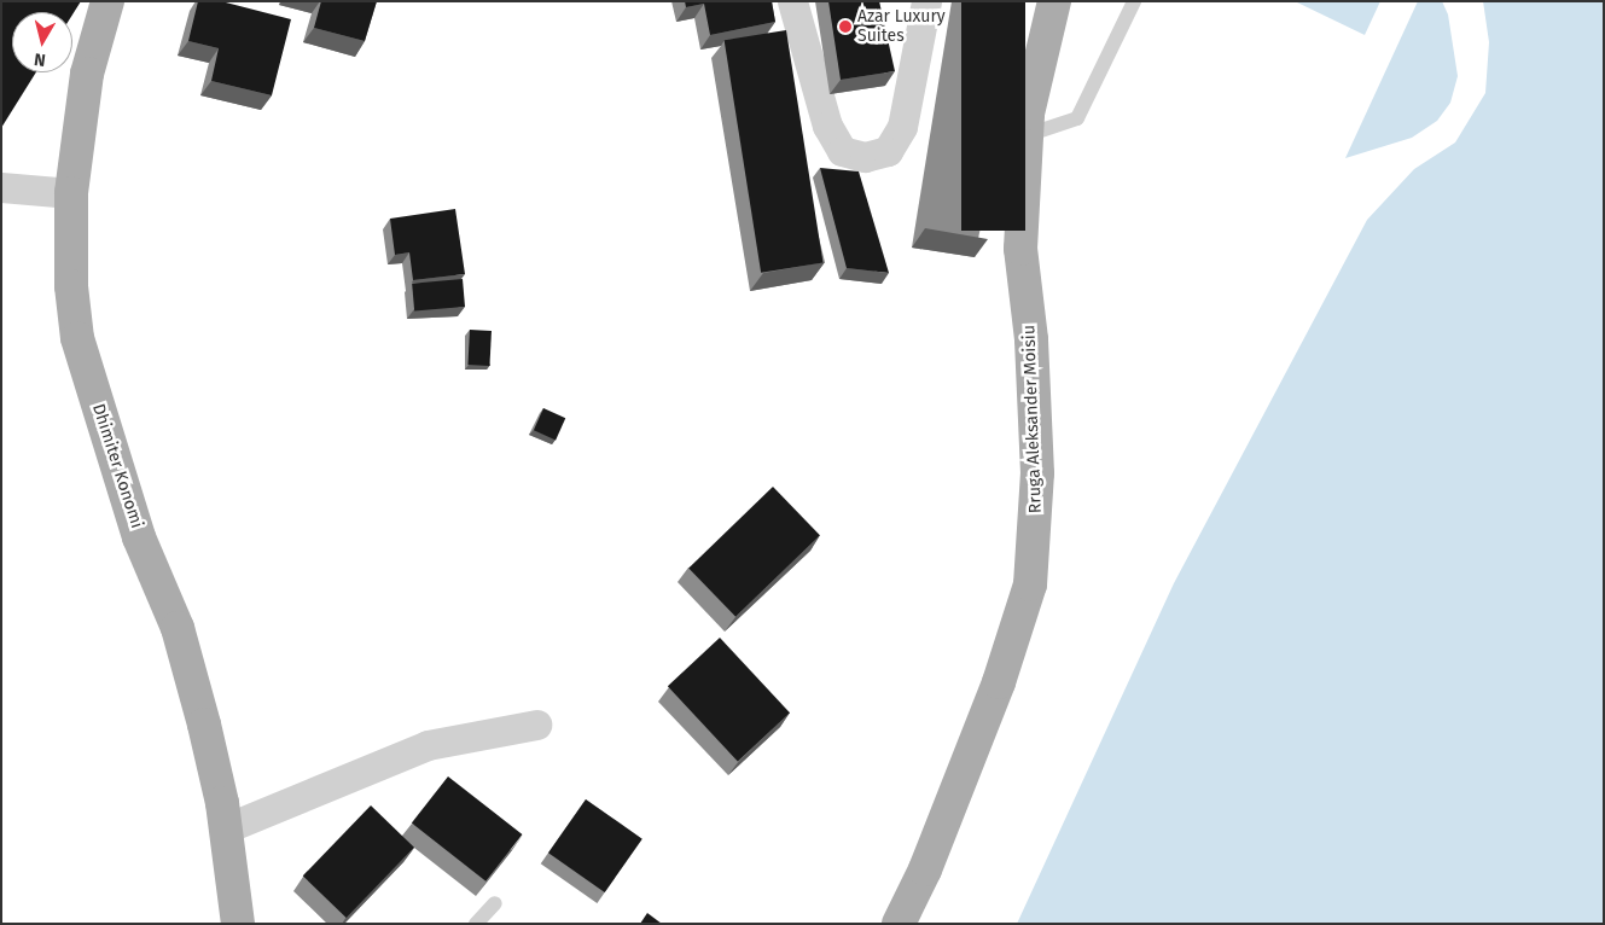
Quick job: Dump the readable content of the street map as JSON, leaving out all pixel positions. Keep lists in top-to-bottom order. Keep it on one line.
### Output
{"streets":{"main road":["Rruga Aleksander Moisiu","Dhimiter Konomi"]},"places":["Azar Luxury Suites"],"north":"bottom"}
